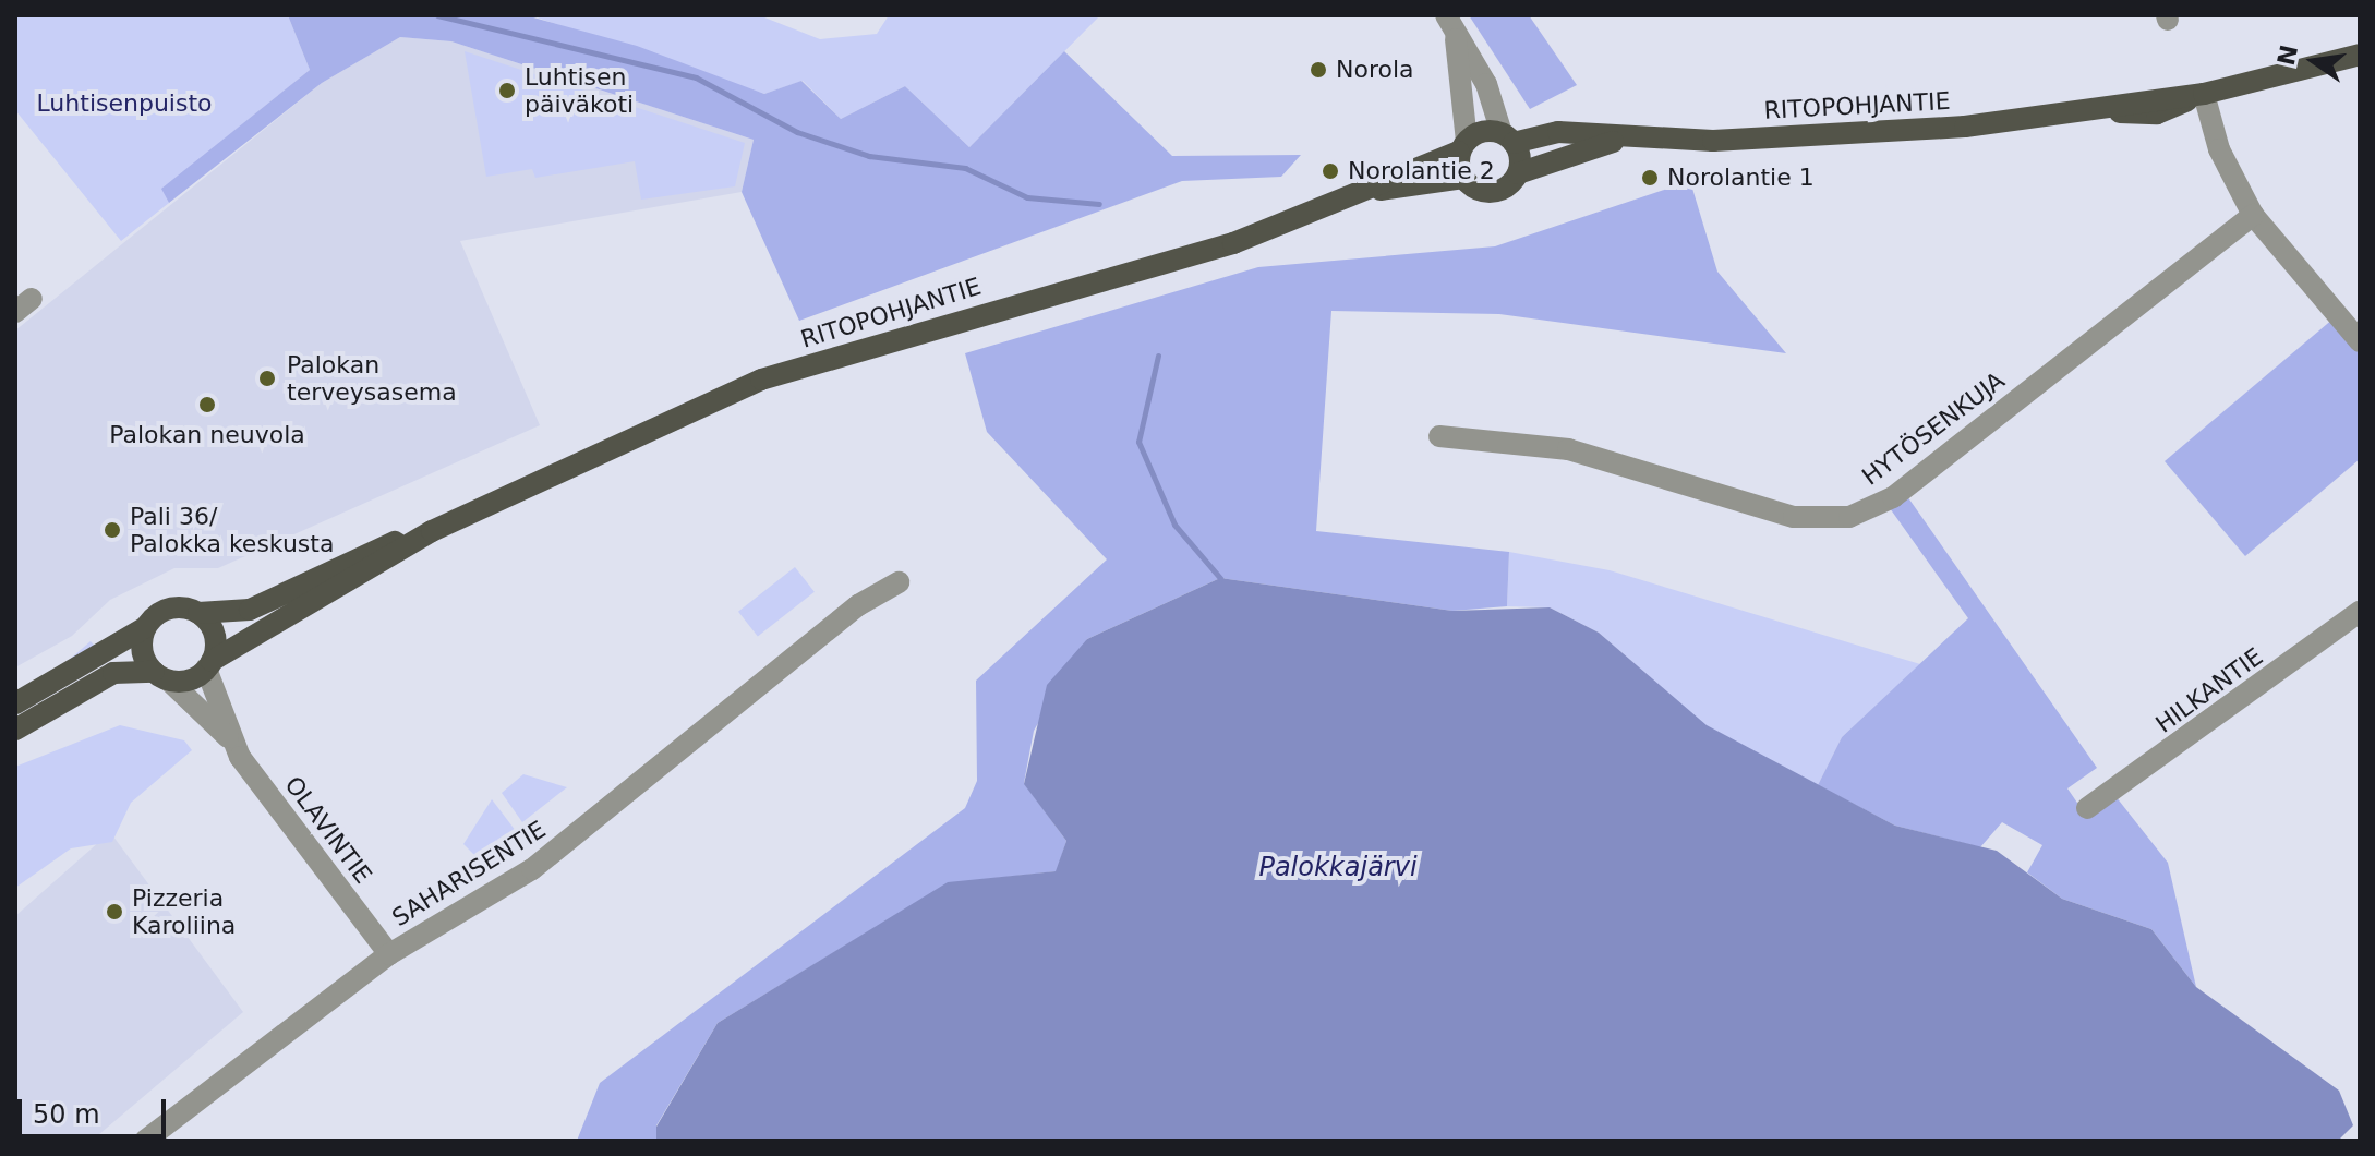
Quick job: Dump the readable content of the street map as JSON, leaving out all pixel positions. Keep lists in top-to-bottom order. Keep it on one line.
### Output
{"streets":{"main road":["RITOPOHJANTIE"],"street":["HYTÖSENKUJA","HILKANTIE","OLAVINTIE","SAHARISENTIE"]},"crossings":[["RITOPOHJANTIE","OLAVINTIE"],["OLAVINTIE","SAHARISENTIE"]],"water":["Palokkajärvi"],"parks":["Luhtisenpuisto"],"places":["Norola","Luhtisen päiväkoti","Norolantie 2","Norolantie 1","Palokan terveysasema","Palokan neuvola","Pali 36/ Palokka keskusta","Pizzeria Karoliina"],"scale_bar":"50 m","north":"left"}
